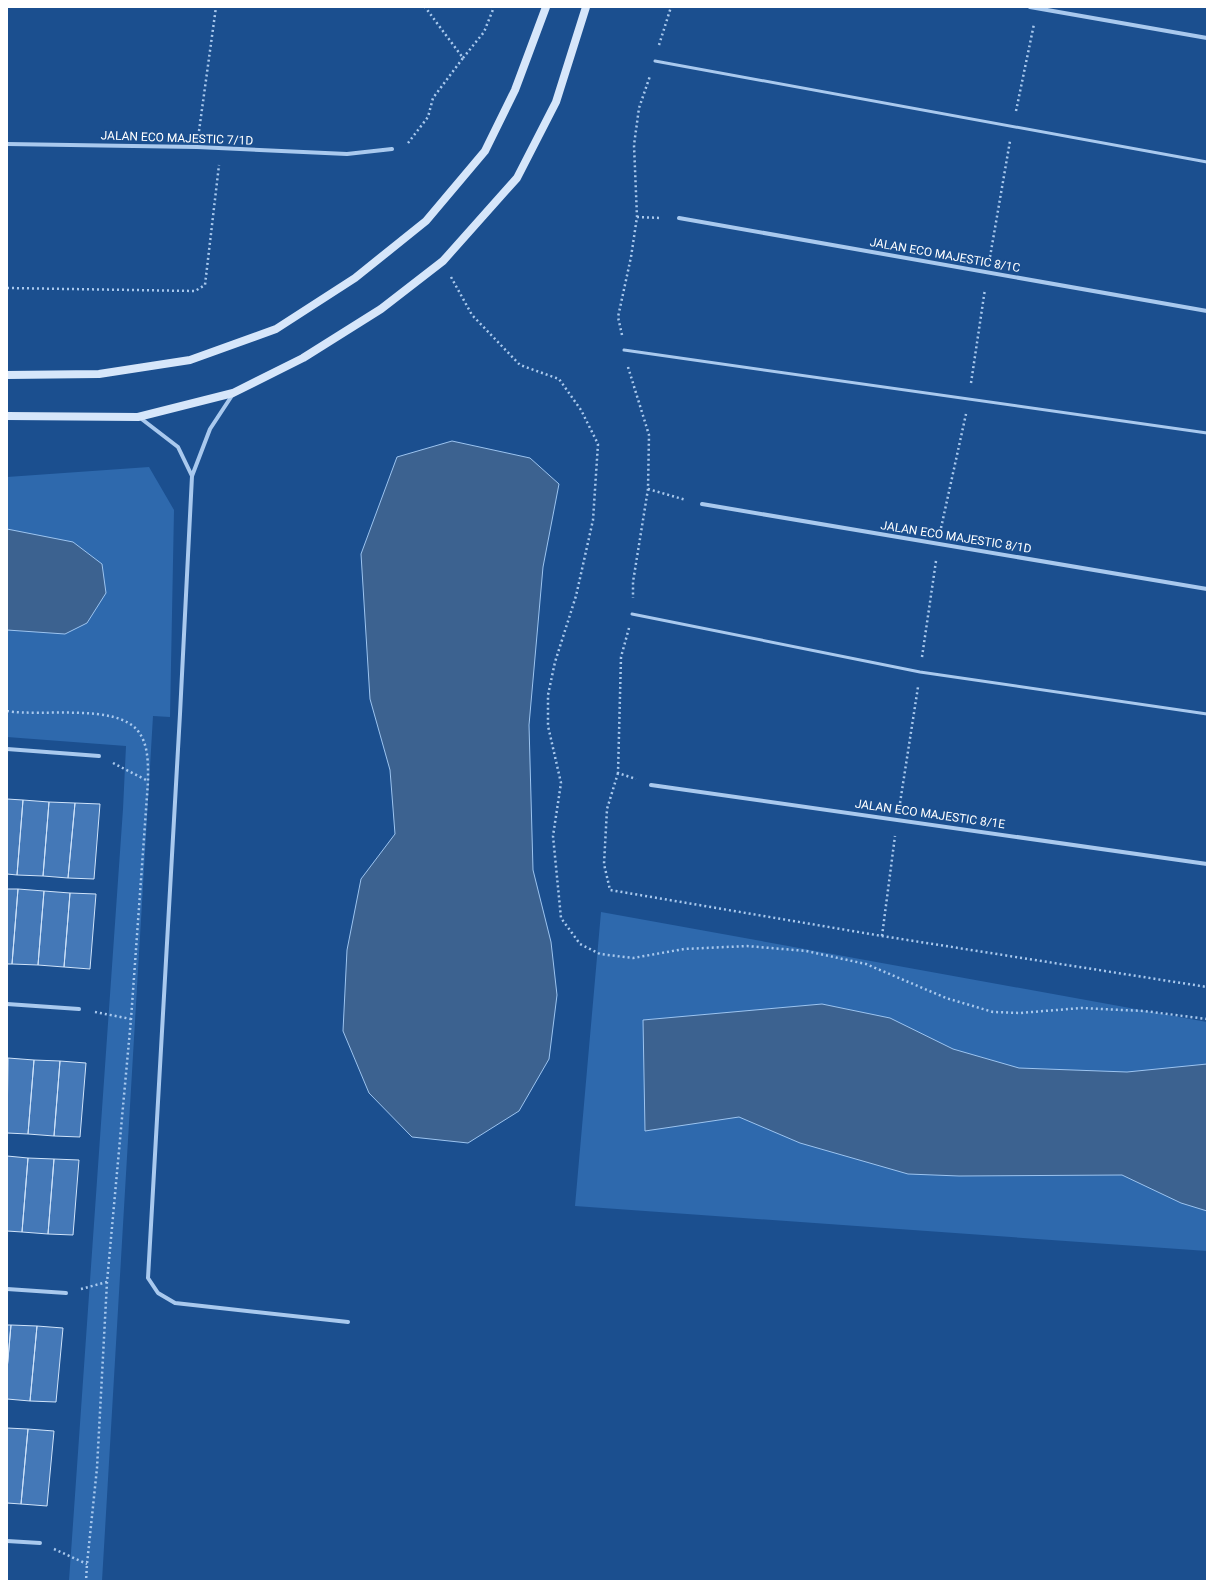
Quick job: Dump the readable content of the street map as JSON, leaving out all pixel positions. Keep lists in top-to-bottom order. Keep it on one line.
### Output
{"streets":{"street":["JALAN ECO MAJESTIC 7/1D","JALAN ECO MAJESTIC 8/1C","JALAN ECO MAJESTIC 8/1D","JALAN ECO MAJESTIC 8/1E"]}}
